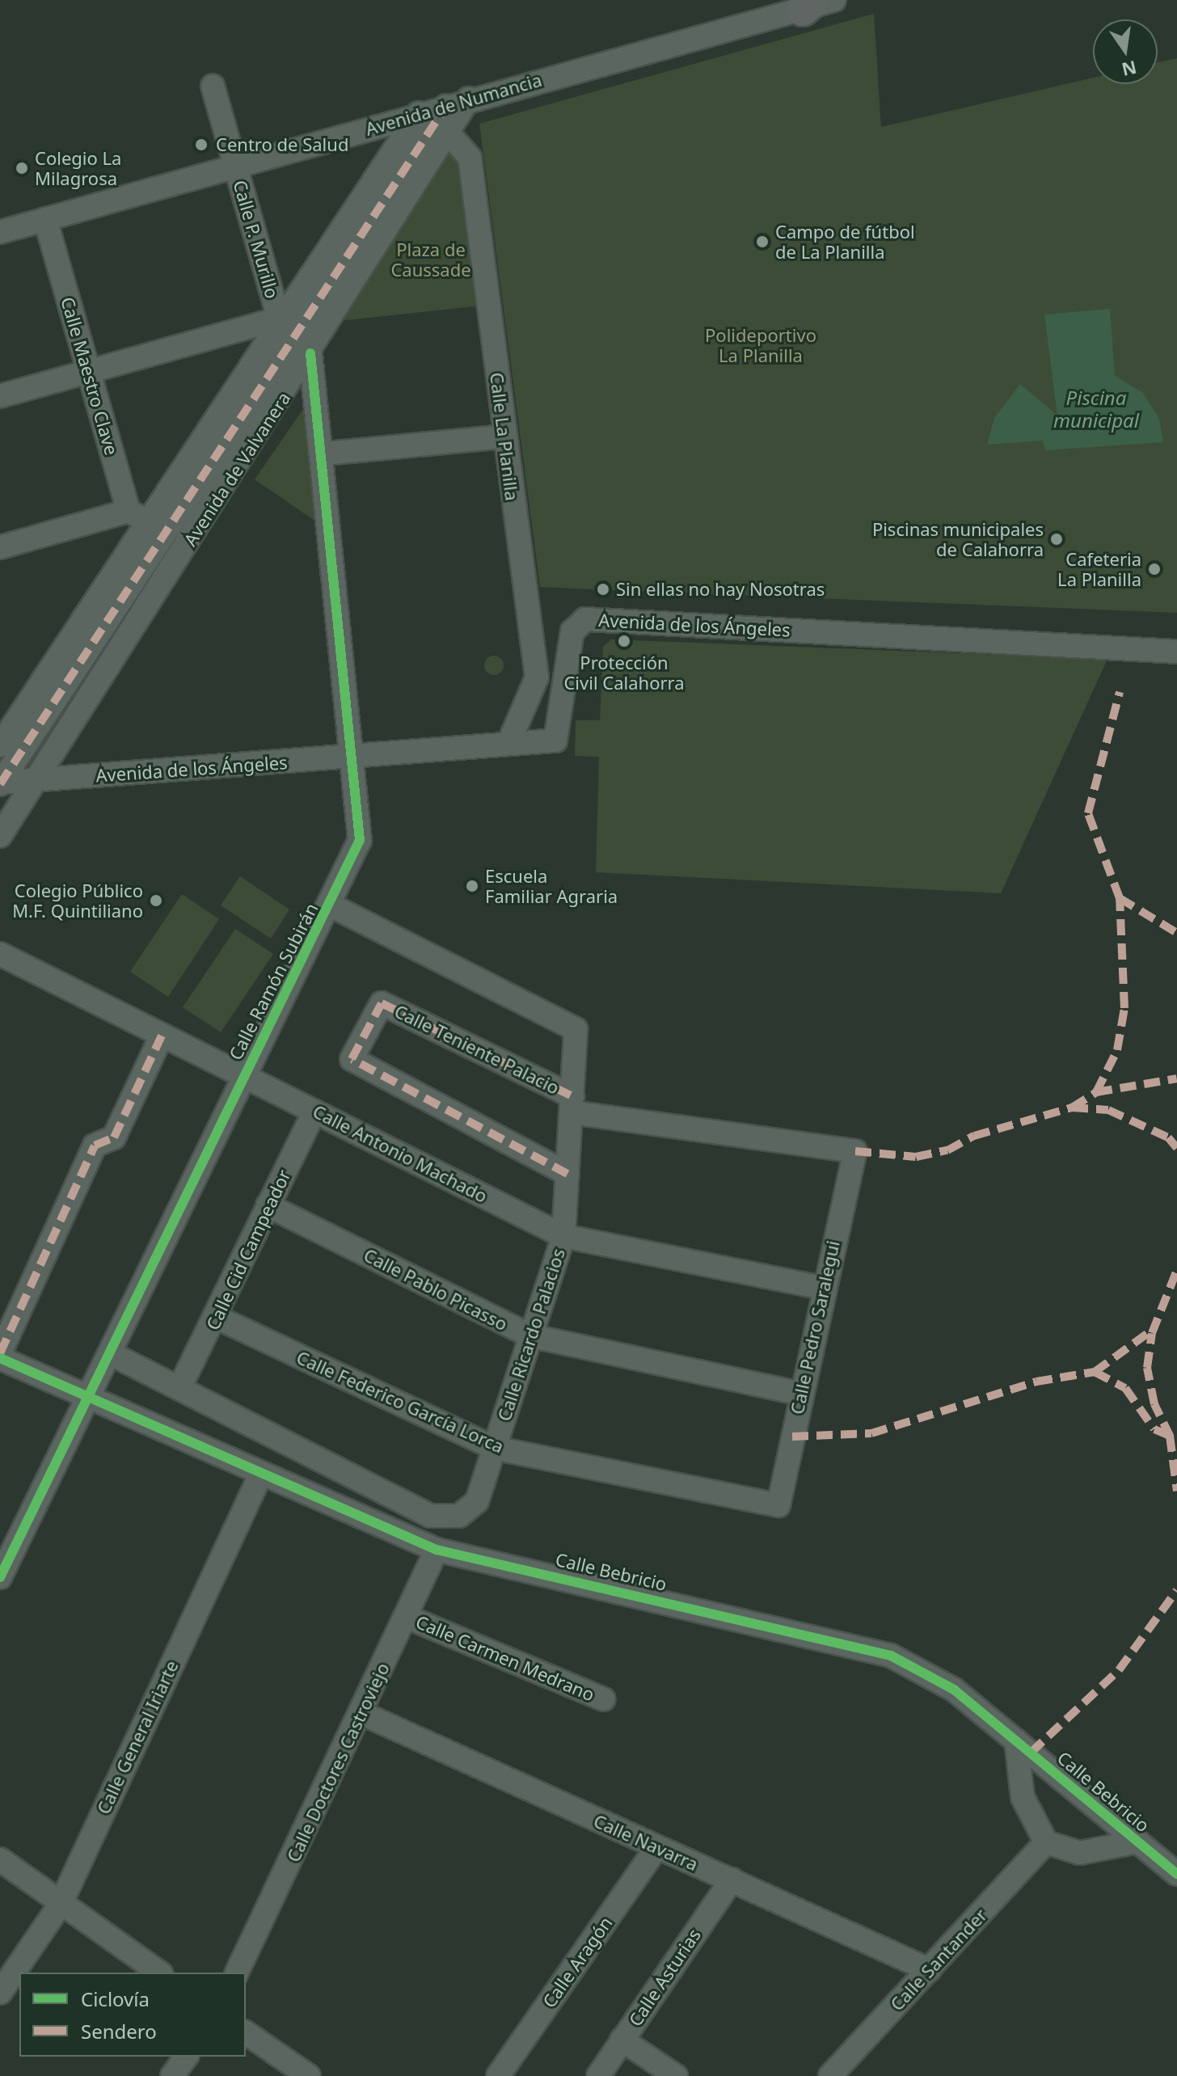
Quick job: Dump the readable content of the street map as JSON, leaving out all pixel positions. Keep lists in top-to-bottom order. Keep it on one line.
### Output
{"streets":{"street":["Avenida de Numancia","Calle P. Murillo","Calle Maestro Clave","Calle La Planilla","Avenida de Valvanera","Avenida de los Ángeles","Calle Ramón Subirán","Calle Teniente Palacio","Calle Antonio Machado","Calle Cid Campeador","Calle Pablo Picasso","Calle Pedro Saralegui","Calle Ricardo Palacios","Calle Federico García Lorca","Calle Bebricio","Calle Carmen Medrano","Calle General Iriarte","Calle Doctores Castroviejo","Calle Navarra","Calle Santander","Calle Aragón","Calle Asturias"]},"crossings":[["Avenida de Numancia","Calle P. Murillo"],["Avenida de Numancia","Calle Maestro Clave"],["Avenida de Numancia","Avenida de Valvanera"],["Calle La Planilla","Avenida de Valvanera"],["Calle La Planilla","Avenida de los Ángeles"],["Avenida de Valvanera","Avenida de los Ángeles"],["Avenida de Valvanera","Calle Ramón Subirán"],["Avenida de los Ángeles","Calle Ramón Subirán"],["Calle Ramón Subirán","Calle Antonio Machado"],["Calle Ramón Subirán","Calle Ricardo Palacios"],["Calle Ramón Subirán","Calle Bebricio"],["Calle Teniente Palacio","Calle Pedro Saralegui"],["Calle Teniente Palacio","Calle Ricardo Palacios"],["Calle Antonio Machado","Calle Cid Campeador"],["Calle Antonio Machado","Calle Pedro Saralegui"],["Calle Antonio Machado","Calle Ricardo Palacios"],["Calle Cid Campeador","Calle Pablo Picasso"],["Calle Cid Campeador","Calle Ricardo Palacios"],["Calle Cid Campeador","Calle Federico García Lorca"],["Calle Pablo Picasso","Calle Pedro Saralegui"],["Calle Pablo Picasso","Calle Ricardo Palacios"],["Calle Pedro Saralegui","Calle Federico García Lorca"],["Calle Ricardo Palacios","Calle Federico García Lorca"],["Calle Bebricio","Calle General Iriarte"],["Calle Bebricio","Calle Doctores Castroviejo"],["Calle Carmen Medrano","Calle Doctores Castroviejo"],["Calle Doctores Castroviejo","Calle Navarra"],["Calle Navarra","Calle Santander"],["Calle Navarra","Calle Aragón"],["Calle Navarra","Calle Asturias"]],"water":["Piscina municipal"],"parks":["Plaza de Caussade","Polideportivo La Planilla"],"places":["Centro de Salud","Colegio La Milagrosa","Campo de fútbol de La Planilla","Piscinas municipales de Calahorra","Cafeteria La Planilla","Sin ellas no hay Nosotras","Protección Civil Calahorra","Escuela Familiar Agraria","Colegio Público M.F. Quintiliano"],"legend":["Ciclovía","Sendero"],"north":"bottom"}
